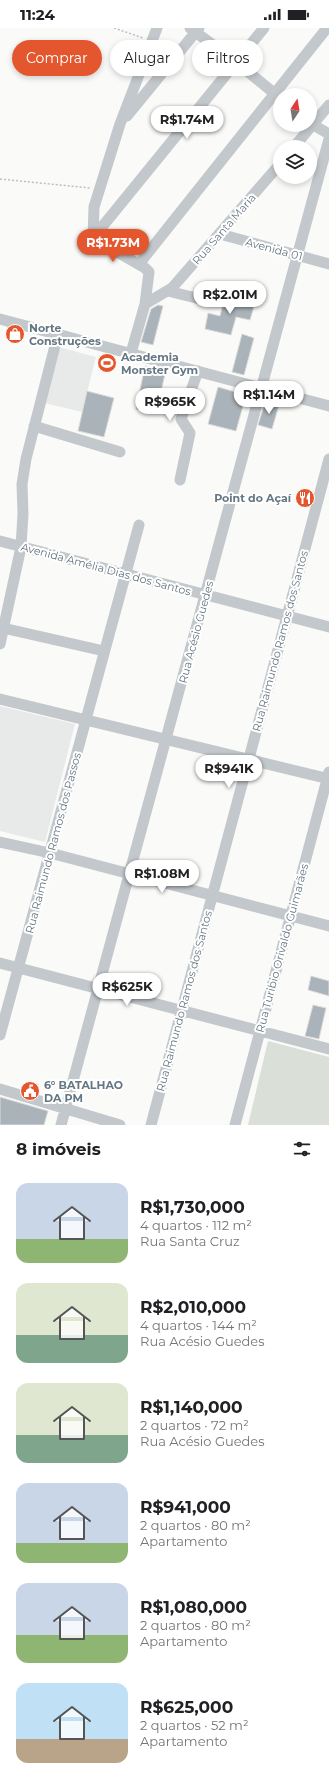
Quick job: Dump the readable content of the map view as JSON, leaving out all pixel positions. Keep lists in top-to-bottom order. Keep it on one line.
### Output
{"streets":{"street":["Rua Santa Maria","Avenida 01","Avenida Amélia Dias dos Santos","Rua Acésio Guedes","Rua Raimundo Ramos dos Santos","Rua Raimundo Ramos dos Passos","Rua Turibio Orivaldo Guimarães"]},"crossings":[["Rua Santa Maria","Avenida 01"],["Avenida 01","Rua Acésio Guedes"],["Avenida Amélia Dias dos Santos","Rua Acésio Guedes"],["Avenida Amélia Dias dos Santos","Rua Raimundo Ramos dos Santos"],["Avenida Amélia Dias dos Santos","Rua Raimundo Ramos dos Passos"]],"places":{"shop":["Norte Construções"],"sports":["Academia Monster Gym"],"restaurant":["Point do Açaí"],"public building":["6° BATALHAO DA PM"]},"north":"top","page":{"status":"11:24","chip":["Comprar","Alugar","Filtros"],"price":["R$1.74M","R$1.73M","R$2.01M","R$1.14M","R$965K","R$941K","R$1.08M","R$625K"],"heading":"8 imóveis","list":[{"name":"R$1,730,000","note":"4 quartos · 112 m² · Rua Santa Cruz"},{"name":"R$2,010,000","note":"4 quartos · 144 m² · Rua Acésio Guedes"},{"name":"R$1,140,000","note":"2 quartos · 72 m² · Rua Acésio Guedes"},{"name":"R$941,000","note":"2 quartos · 80 m² · Apartamento"},{"name":"R$1,080,000","note":"2 quartos · 80 m² · Apartamento"},{"name":"R$625,000","note":"2 quartos · 52 m² · Apartamento"}]}}
